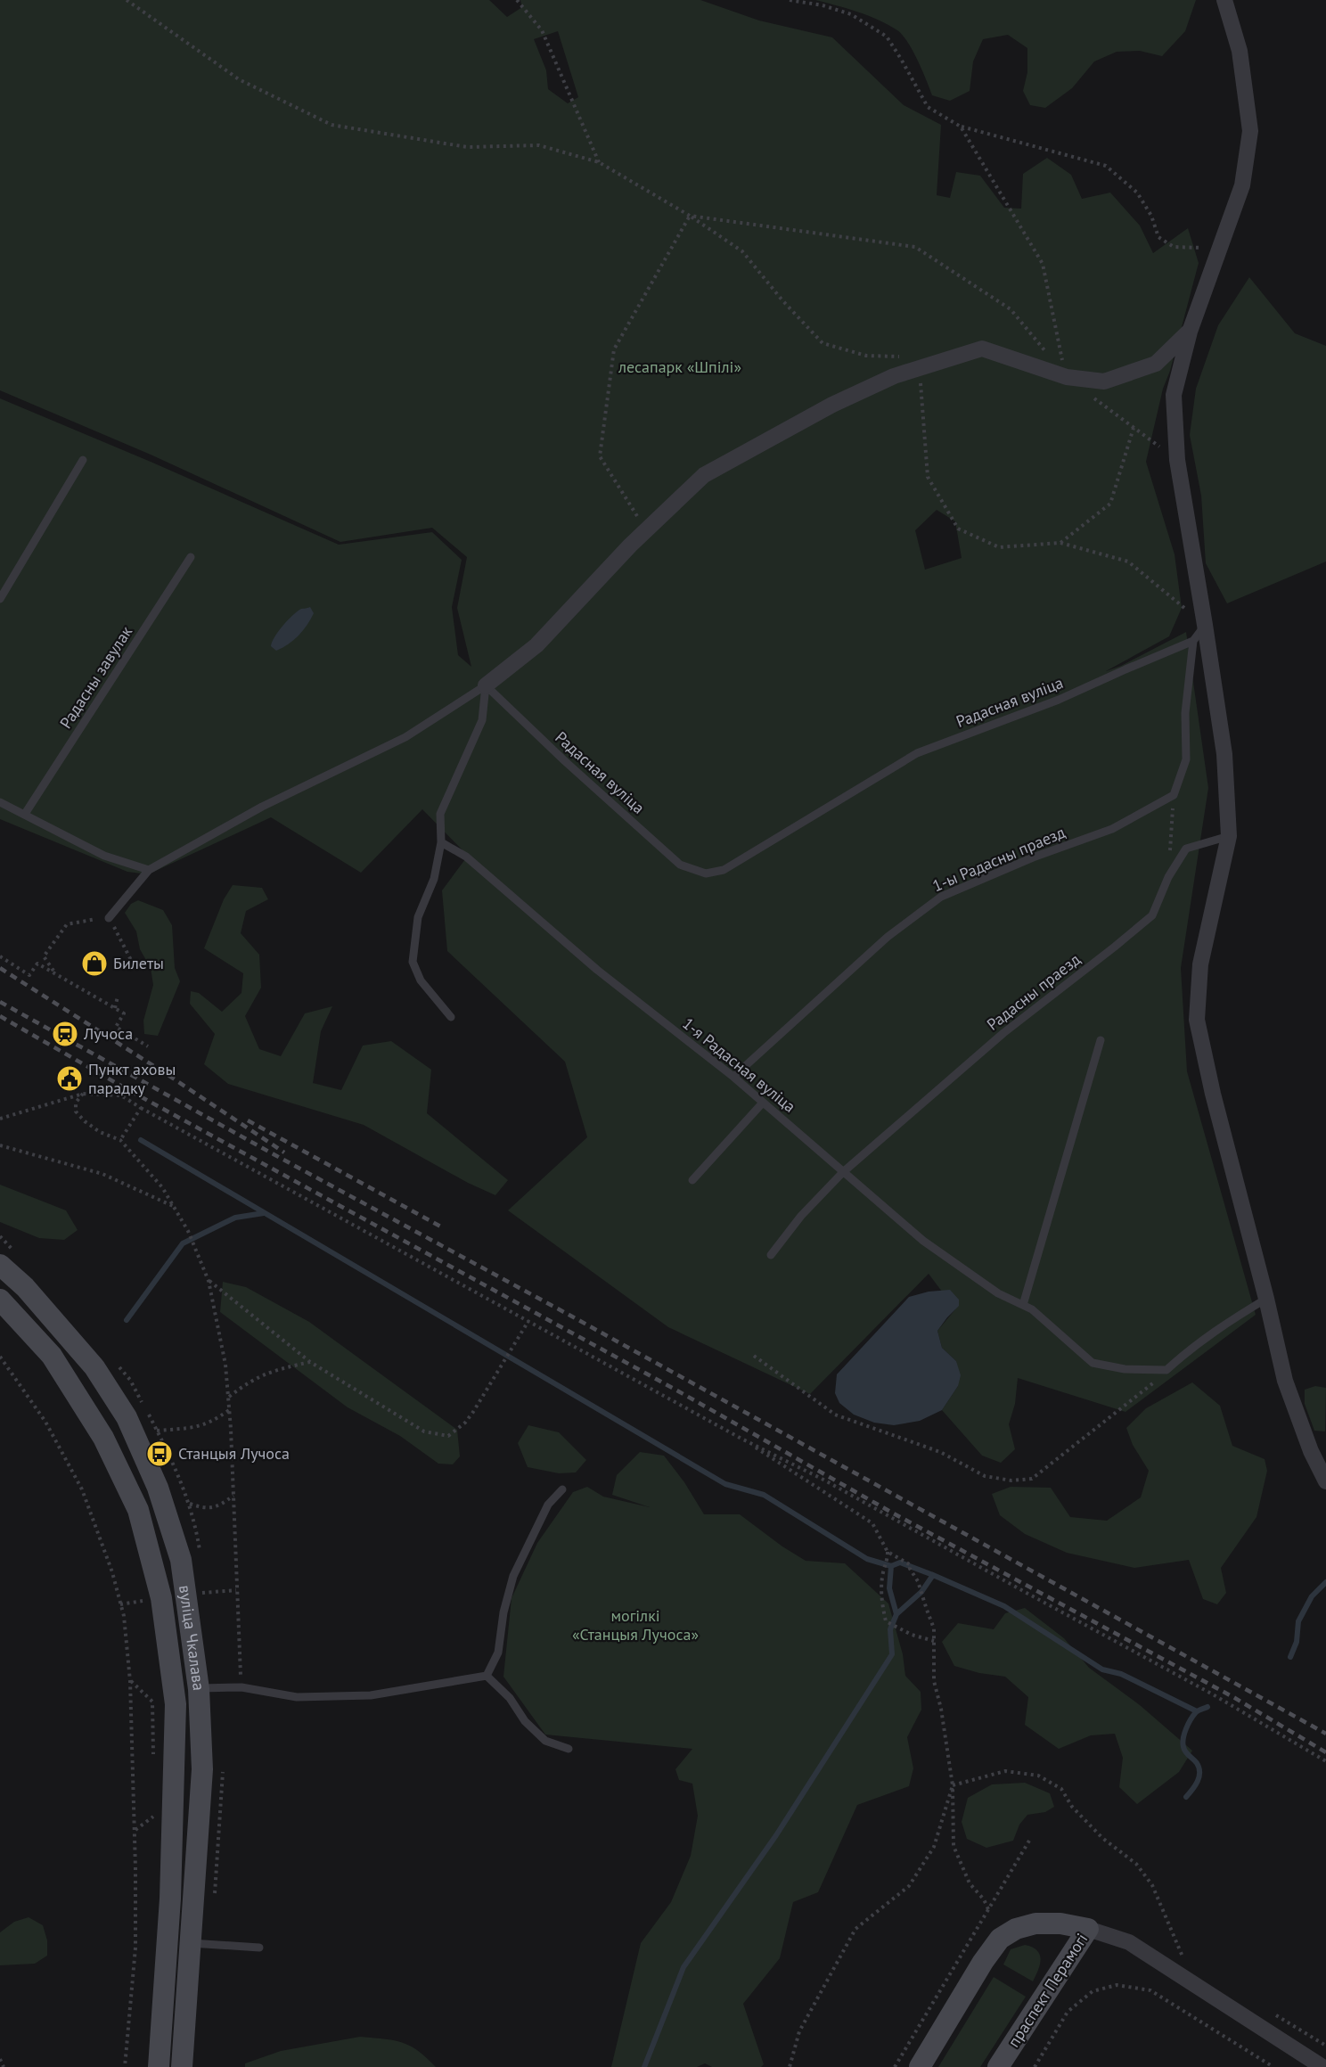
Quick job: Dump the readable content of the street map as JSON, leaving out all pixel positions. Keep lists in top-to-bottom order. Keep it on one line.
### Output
{"streets":{"main road":["вуліца Чкалава","праспект Перамогі"],"lane":["Радасны завулак","Радасная вуліца","1-ы Радасны праезд","Радасны праезд","1-я Радасная вуліца"]},"crossings":[["1-ы Радасны праезд","1-я Радасная вуліца"],["Радасны праезд","1-я Радасная вуліца"]],"parks":["лесапарк «Шпілі»","могілкі «Станцыя Лучоса»"],"places":{"shop":["Билеты"],"station":["Лучоса"],"public building":["Пункт аховы парадку"],"bus stop":["Станцыя Лучоса"]}}
